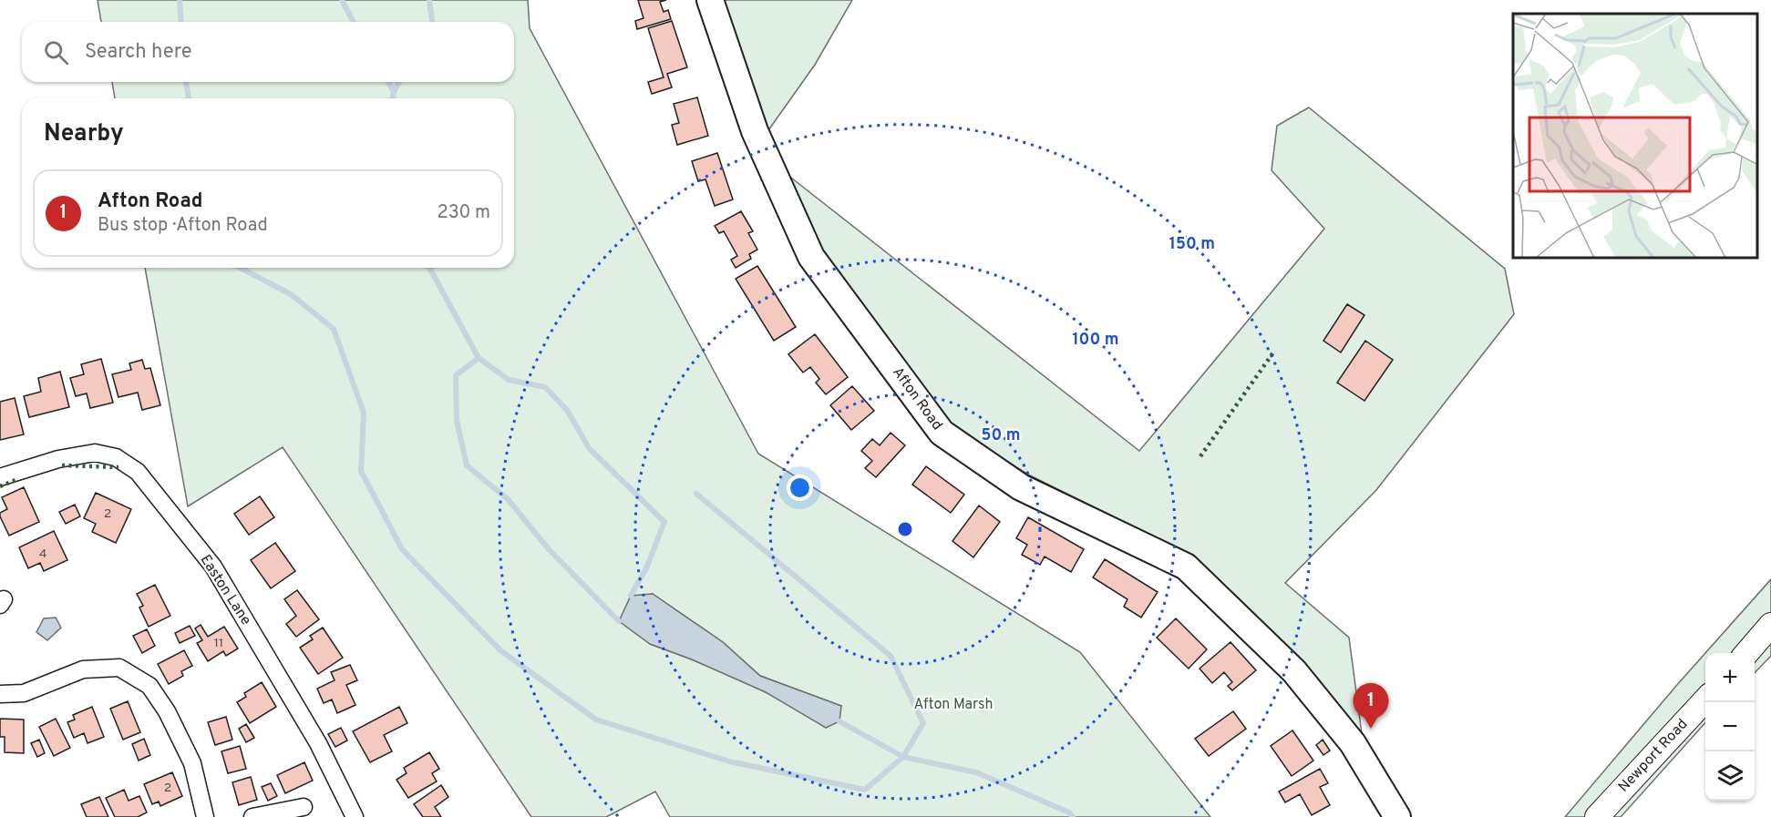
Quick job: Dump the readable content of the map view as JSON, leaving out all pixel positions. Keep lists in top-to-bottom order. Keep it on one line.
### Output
{"streets":{"main road":["Afton Road","Newport Road"],"street":["Easton Lane"]},"parks":["Afton Marsh"],"house_numbers":["2","4","11","2"],"page":{"search":"Search here","heading":"Nearby","list":[{"mark":"1","name":"Afton Road","note":"Bus stop · Afton Road","value":"230 m"}],"map_buttons":["+","−"],"pins":"1"},"rings":["150 m","100 m","50 m"]}
